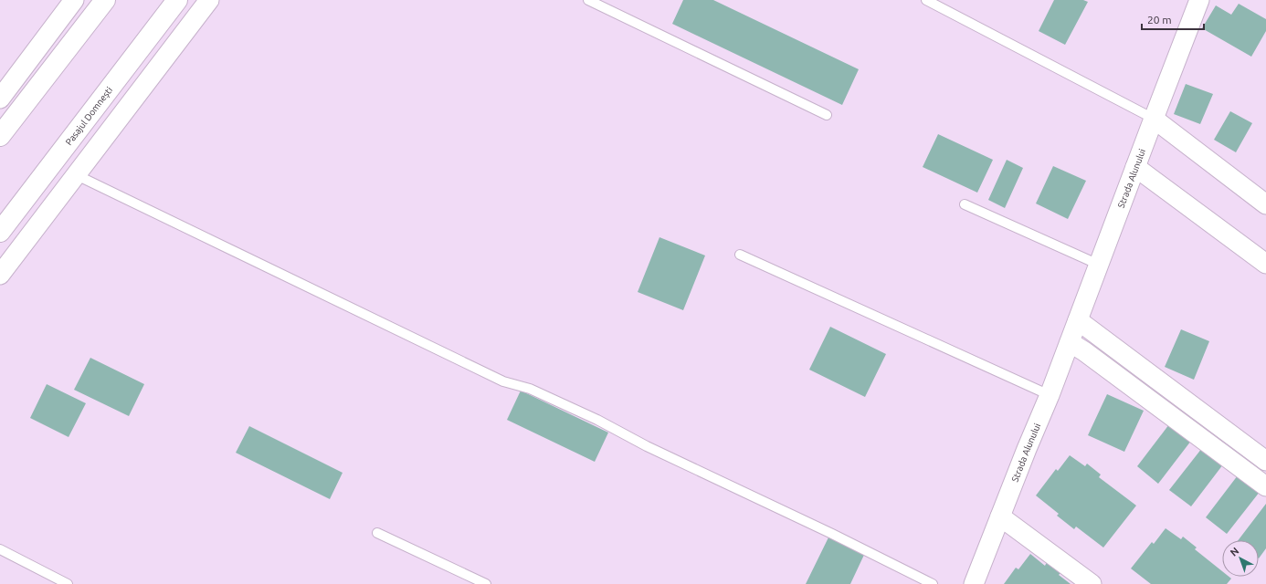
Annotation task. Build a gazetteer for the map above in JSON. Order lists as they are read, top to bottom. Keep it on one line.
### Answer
{"streets":{"main road":["Pasajul Domnești"],"street":["Strada Alunului"]},"scale_bar":"20 m","north":"top left"}
